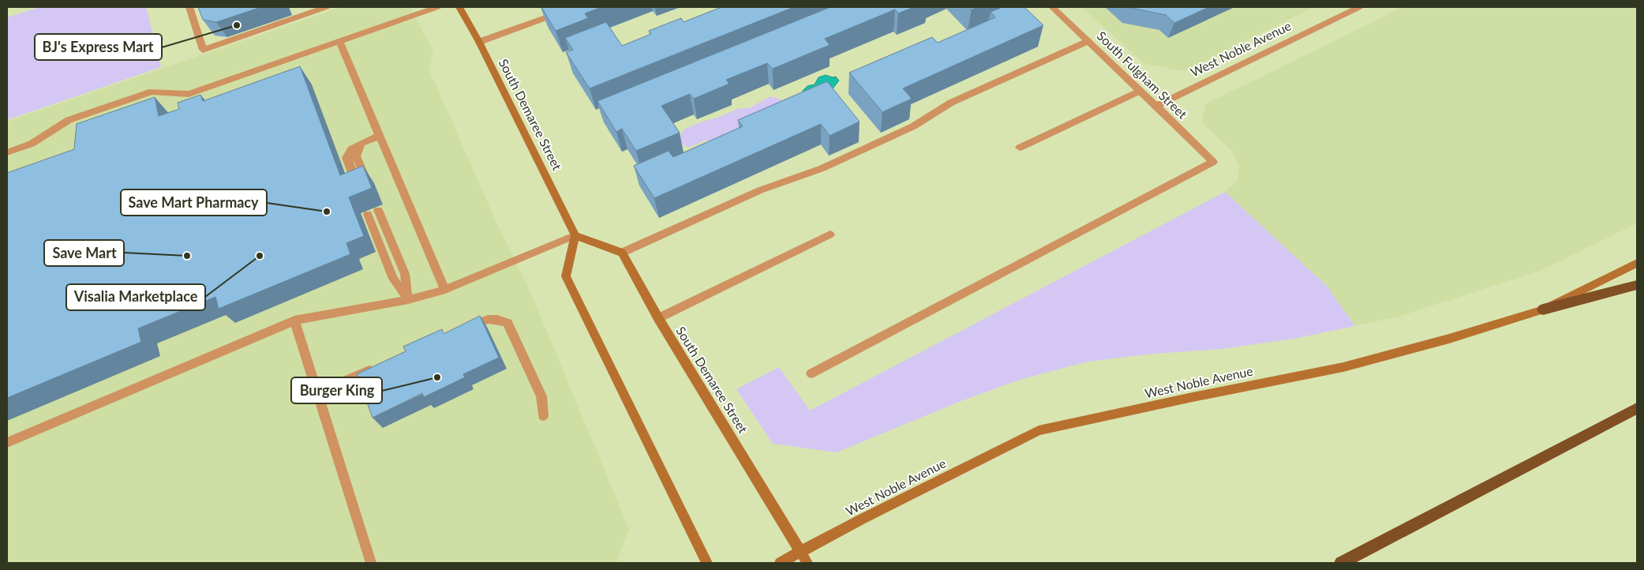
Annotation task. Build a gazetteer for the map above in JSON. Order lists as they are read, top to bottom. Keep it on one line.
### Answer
{"streets":{"main road":["West Noble Avenue","South Demaree Street"],"street":["South Fulgham Street"]},"crossings":[["West Noble Avenue","South Fulgham Street"],["West Noble Avenue","South Demaree Street"]],"places":["BJ's Express Mart","Save Mart Pharmacy","Save Mart","Visalia Marketplace","Burger King"]}
